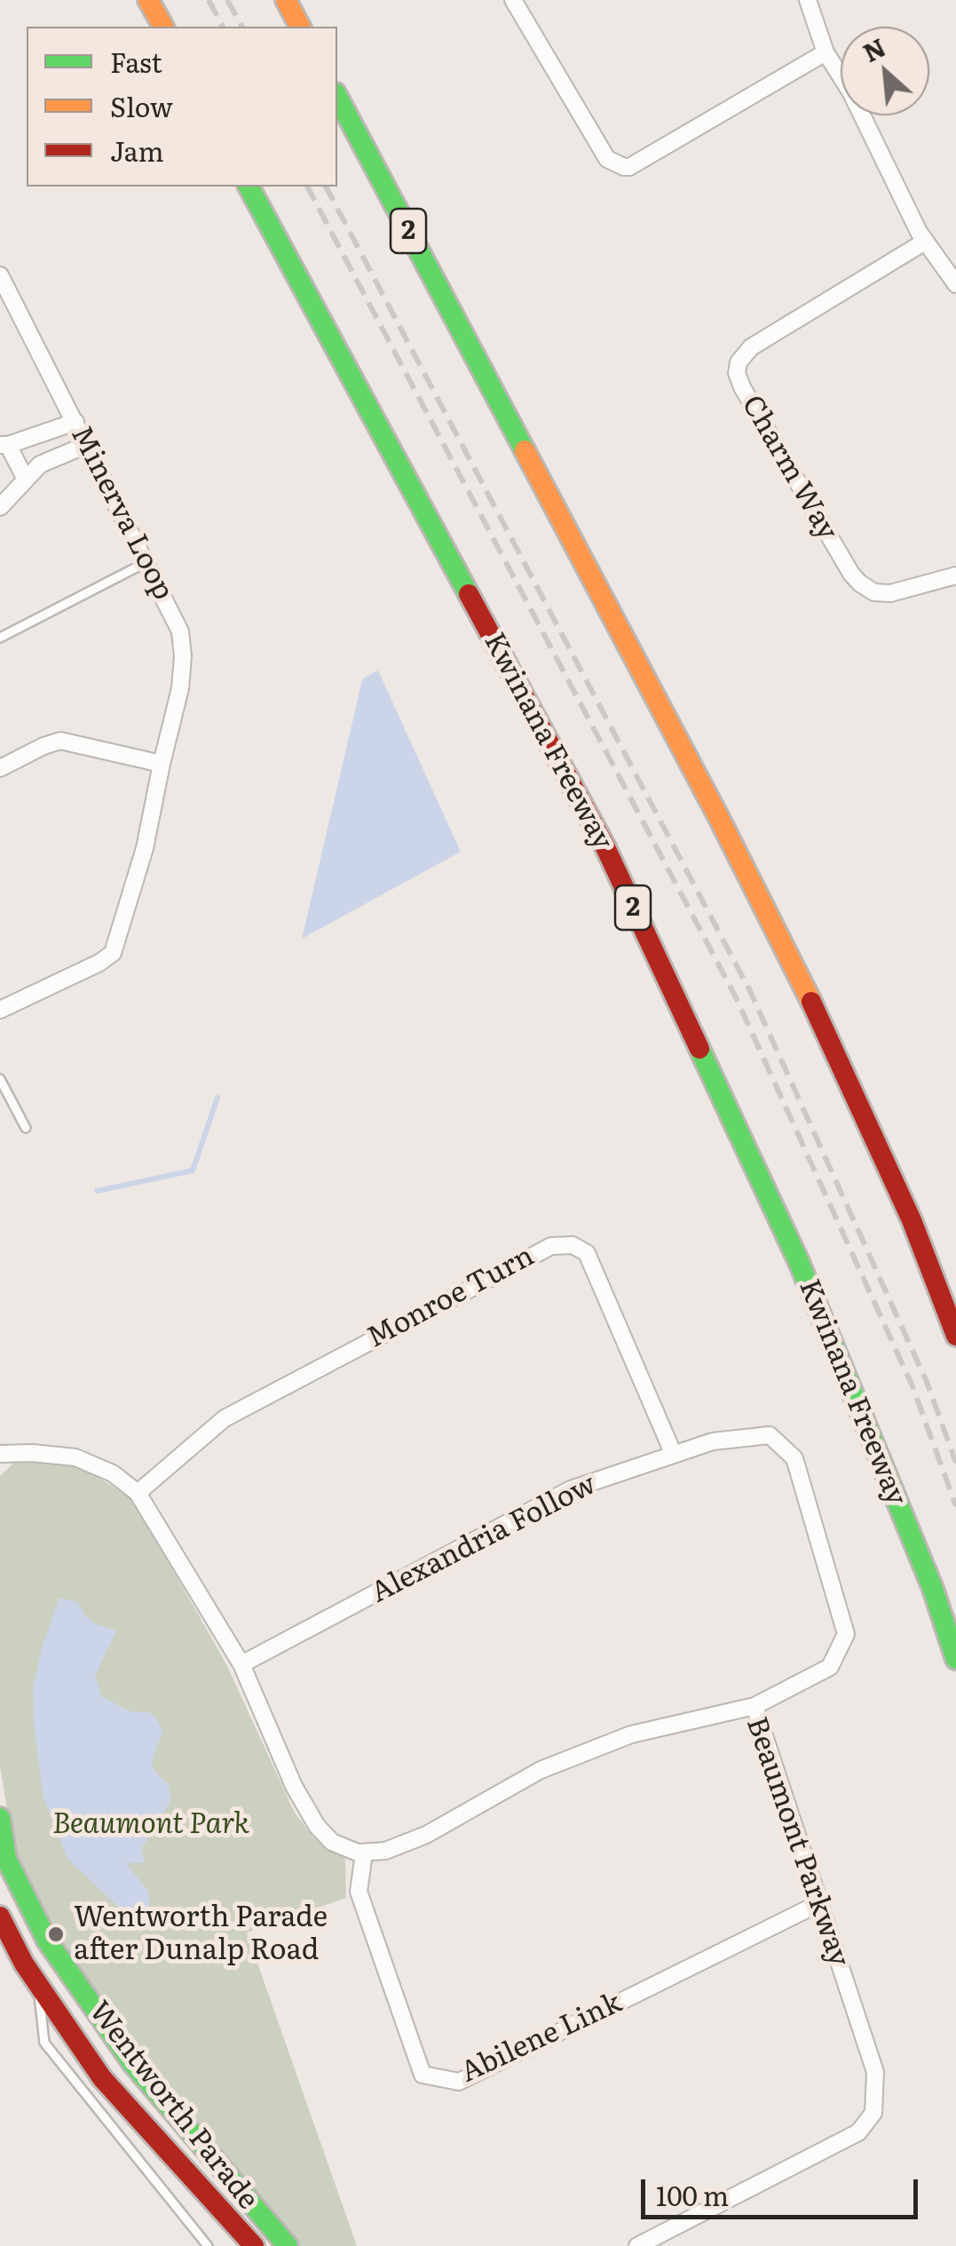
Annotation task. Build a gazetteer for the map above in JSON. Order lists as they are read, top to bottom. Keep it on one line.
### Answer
{"streets":{"main road":["2","Kwinana Freeway","Wentworth Parade"],"street":["Charm Way","Minerva Loop","Monroe Turn","Alexandria Follow","Beaumont Parkway","Abilene Link"]},"crossings":[["Monroe Turn","Alexandria Follow"],["Alexandria Follow","Beaumont Parkway"],["Beaumont Parkway","Abilene Link"]],"parks":["Beaumont Park"],"places":["Wentworth Parade after Dunalp Road"],"legend":["Fast","Slow","Jam"],"scale_bar":"100 m","north":"top left"}
